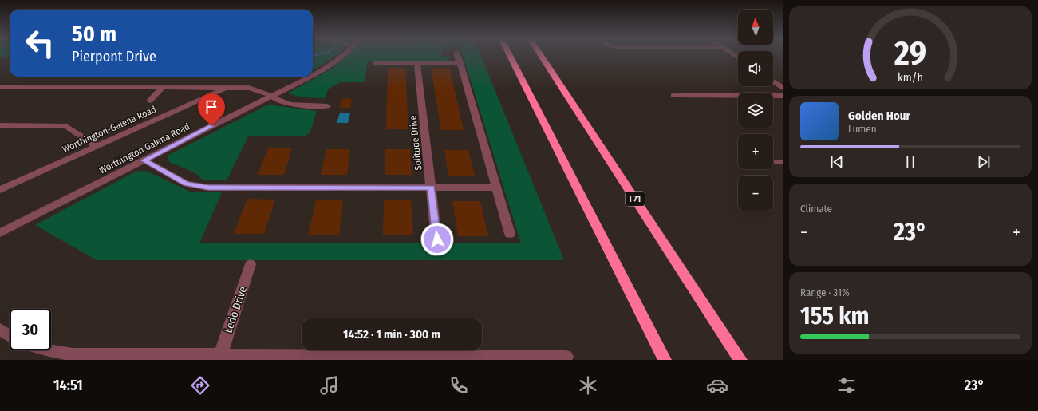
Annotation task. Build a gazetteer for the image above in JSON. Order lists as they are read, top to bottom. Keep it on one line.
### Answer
{"streets":{"highway":["I 71"],"street":["Worthington-Galena Road","Solitude Drive","Worthington Galena Road","Ledo Drive"]},"north":"top","page":{"map_buttons":["+","−"],"turn":["50 m","Pierpont Drive"],"song":["Golden Hour","Lumen"],"tile":["Climate",["Range · 31%","155 km"]],"heat":["−","23°","+"],"limit":"30","trip":"14:52 · 1 min · 300 m","tabs":["14:51","23°"],"gauge":["29","km/h"]}}
